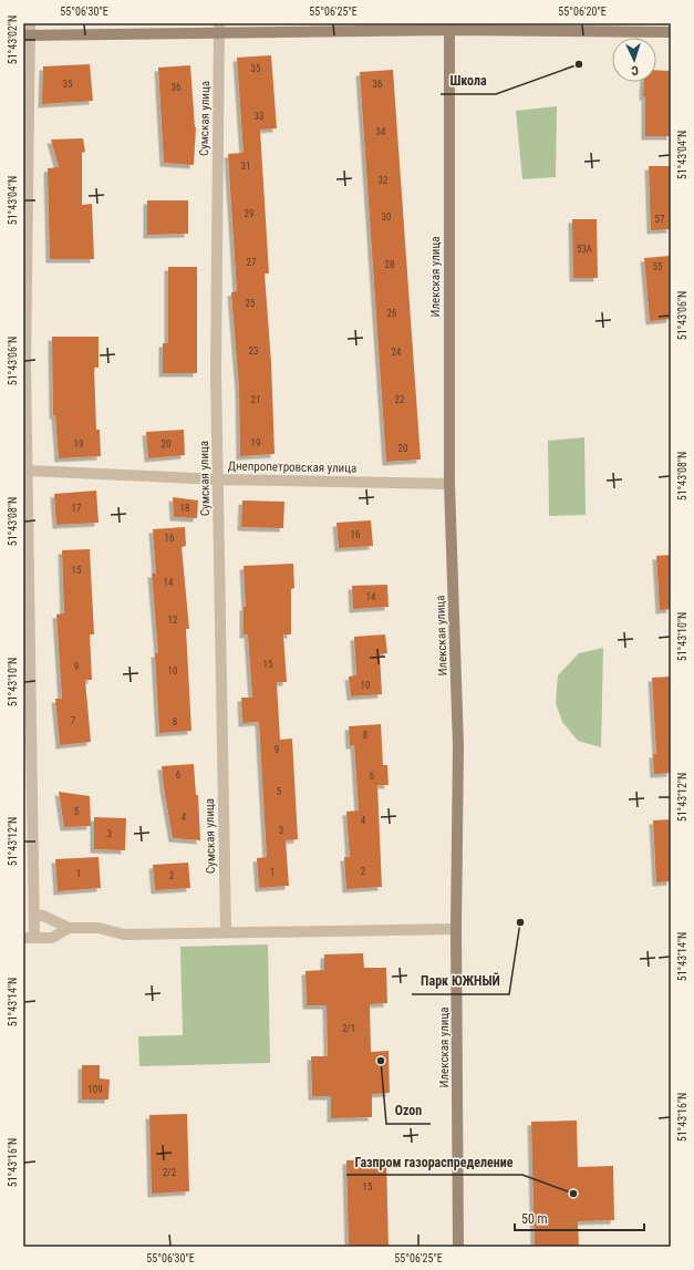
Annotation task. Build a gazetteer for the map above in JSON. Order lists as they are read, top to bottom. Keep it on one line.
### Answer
{"streets":{"street":["Сумская улица","Илекская улица","Днепропетровская улица"]},"crossings":[["Сумская улица","Днепропетровская улица"],["Илекская улица","Днепропетровская улица"]],"places":["Школа","Парк ЮЖНЫЙ","Ozon","Газпром газораспределение"],"house_numbers":["35","35","36","36","33","34","31","32","29","30","57","53А","27","28","55","25","26","23","24","21","22","19","19","20","20","17","18","16","16","15","14","14","12","15","9","10","10","7","8","8","9","6","6","5","5","4","4","3","3","2","1","1","2","2/1","109","2/2","15"],"scale_bar":"50 m","north":"bottom","coordinates":["55°06'30\"E","55°06'25\"E","55°06'20\"E","51°43'02\"N","51°43'04\"N","51°43'06\"N","51°43'08\"N","51°43'10\"N","51°43'12\"N","51°43'14\"N","51°43'16\"N"]}
